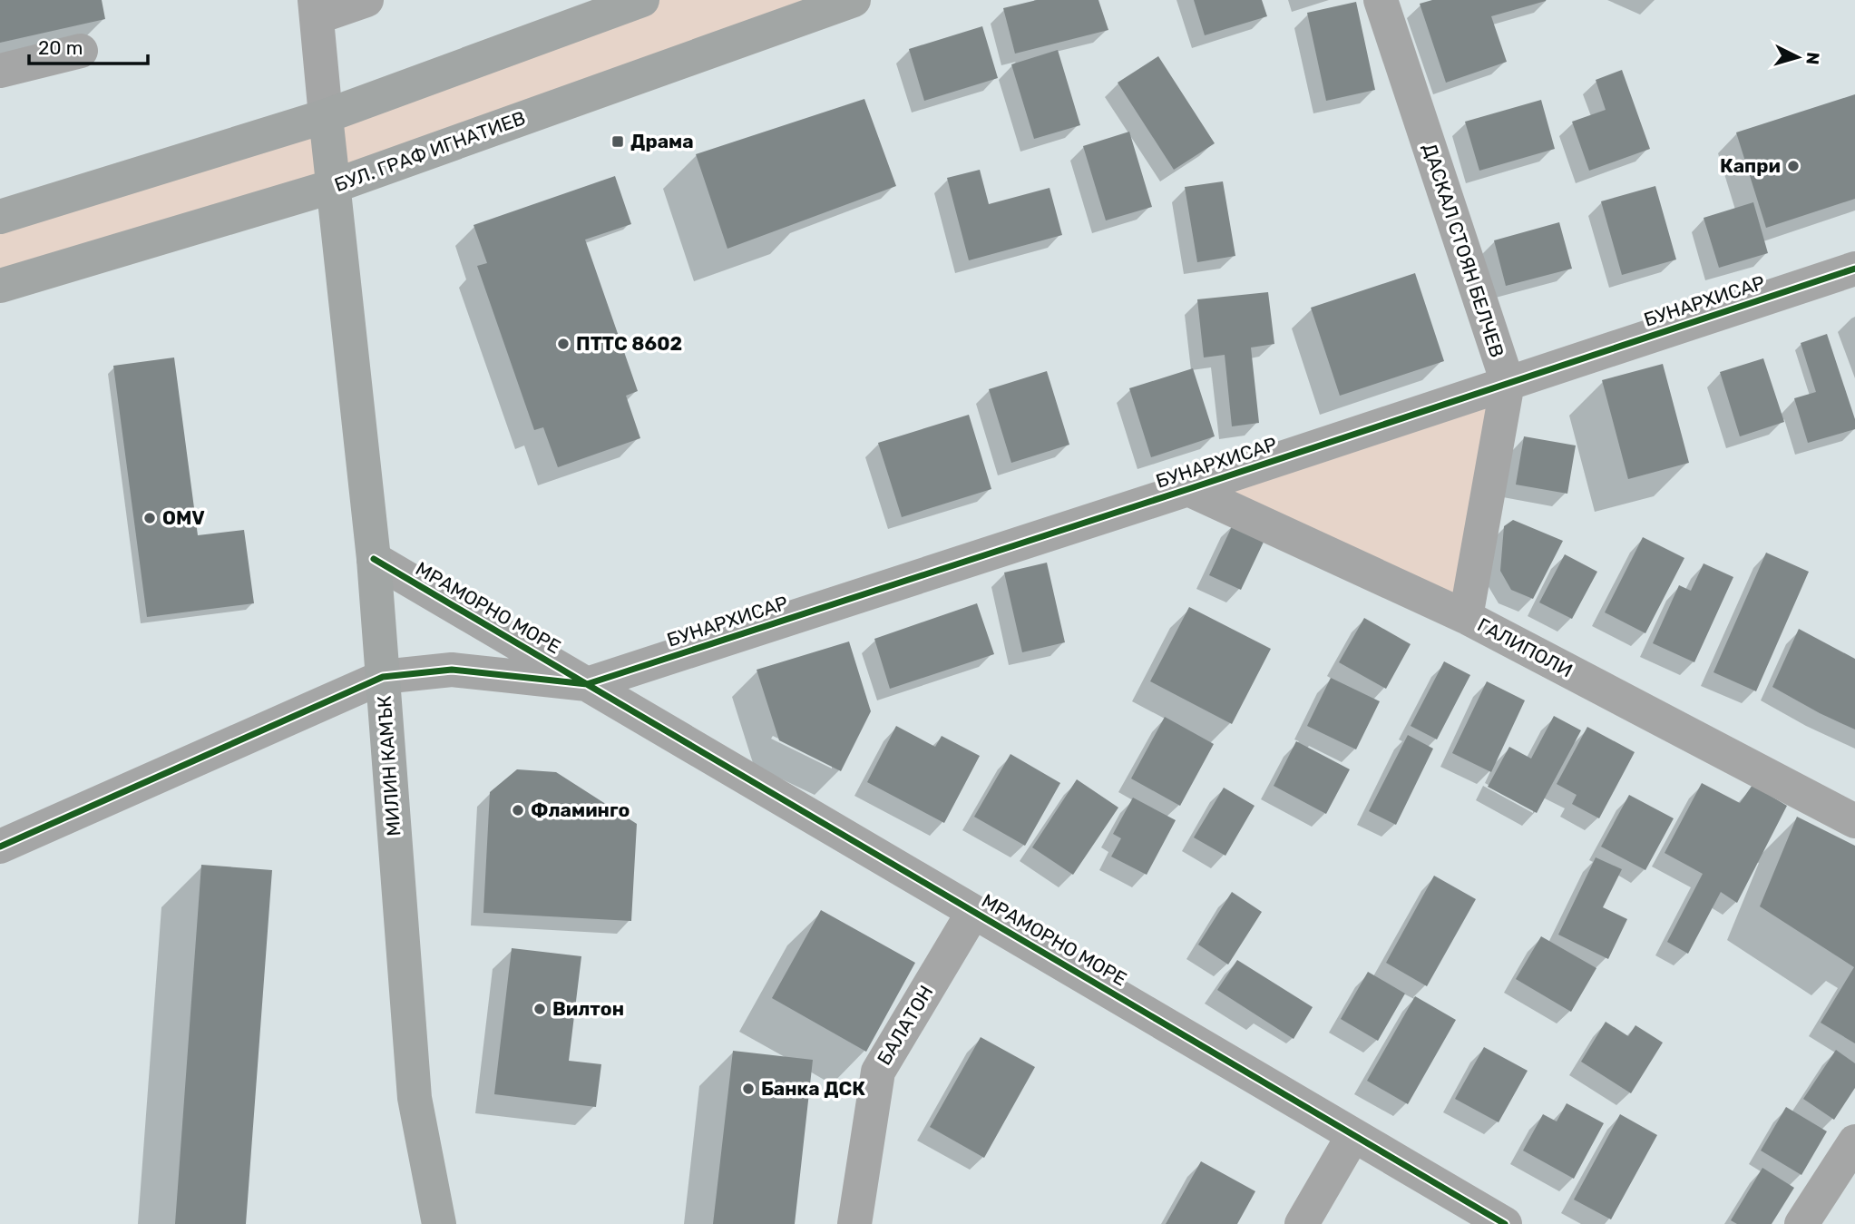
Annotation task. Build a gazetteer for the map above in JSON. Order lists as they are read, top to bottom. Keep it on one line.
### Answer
{"streets":{"main road":["БУЛ. ГРАФ ИГНАТИЕВ","МИЛИН КАМЪК"],"street":["ДАСКАЛ СТОЯН БЕЛЧЕВ","БУНАРХИСАР","МРАМОРНО МОРЕ","ГАЛИПОЛИ","БАЛАТОН"]},"crossings":[["БУЛ. ГРАФ ИГНАТИЕВ","МИЛИН КАМЪК"],["ДАСКАЛ СТОЯН БЕЛЧЕВ","БУНАРХИСАР"],["ДАСКАЛ СТОЯН БЕЛЧЕВ","ГАЛИПОЛИ"],["БУНАРХИСАР","МРАМОРНО МОРЕ"],["БУНАРХИСАР","ГАЛИПОЛИ"],["МРАМОРНО МОРЕ","МИЛИН КАМЪК"],["МРАМОРНО МОРЕ","БАЛАТОН"]],"places":{"transit":["Драма"],"other":["Капри","ПТТС 8602","OMV","Фламинго","Вилтон","Банка ДСК"]},"scale_bar":"20 m","north":"right"}
